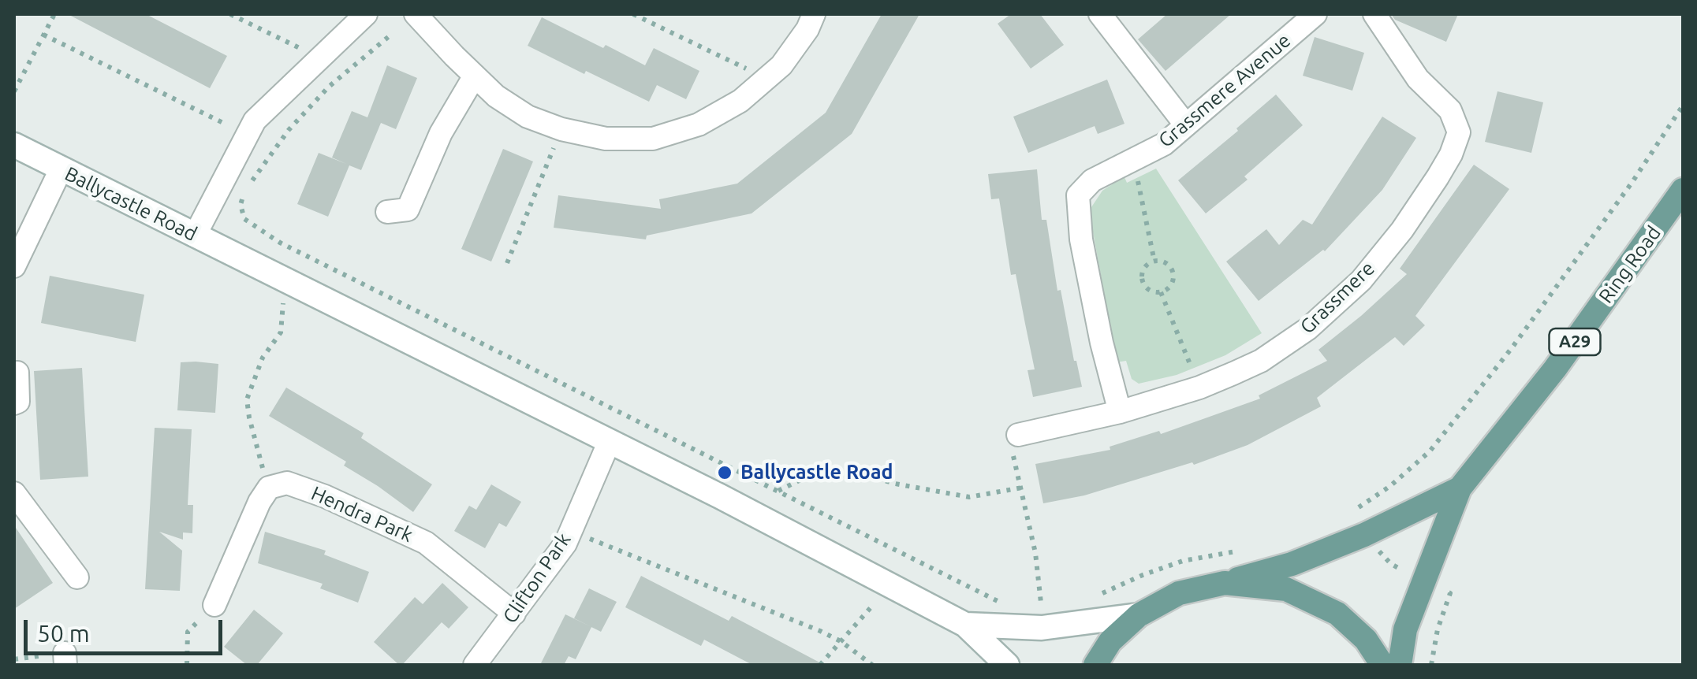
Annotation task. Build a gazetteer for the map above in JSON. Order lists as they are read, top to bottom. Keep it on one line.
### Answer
{"streets":{"main road":["Ballycastle Road","Ring Road","A29"],"street":["Grassmere Avenue","Grassmere","Hendra Park","Clifton Park"]},"crossings":[["Grassmere Avenue","Grassmere"],["Ballycastle Road","A29"],["Ballycastle Road","Clifton Park"],["Ring Road","A29"],["Hendra Park","Clifton Park"]],"places":["Ballycastle Road"],"scale_bar":"50 m"}
